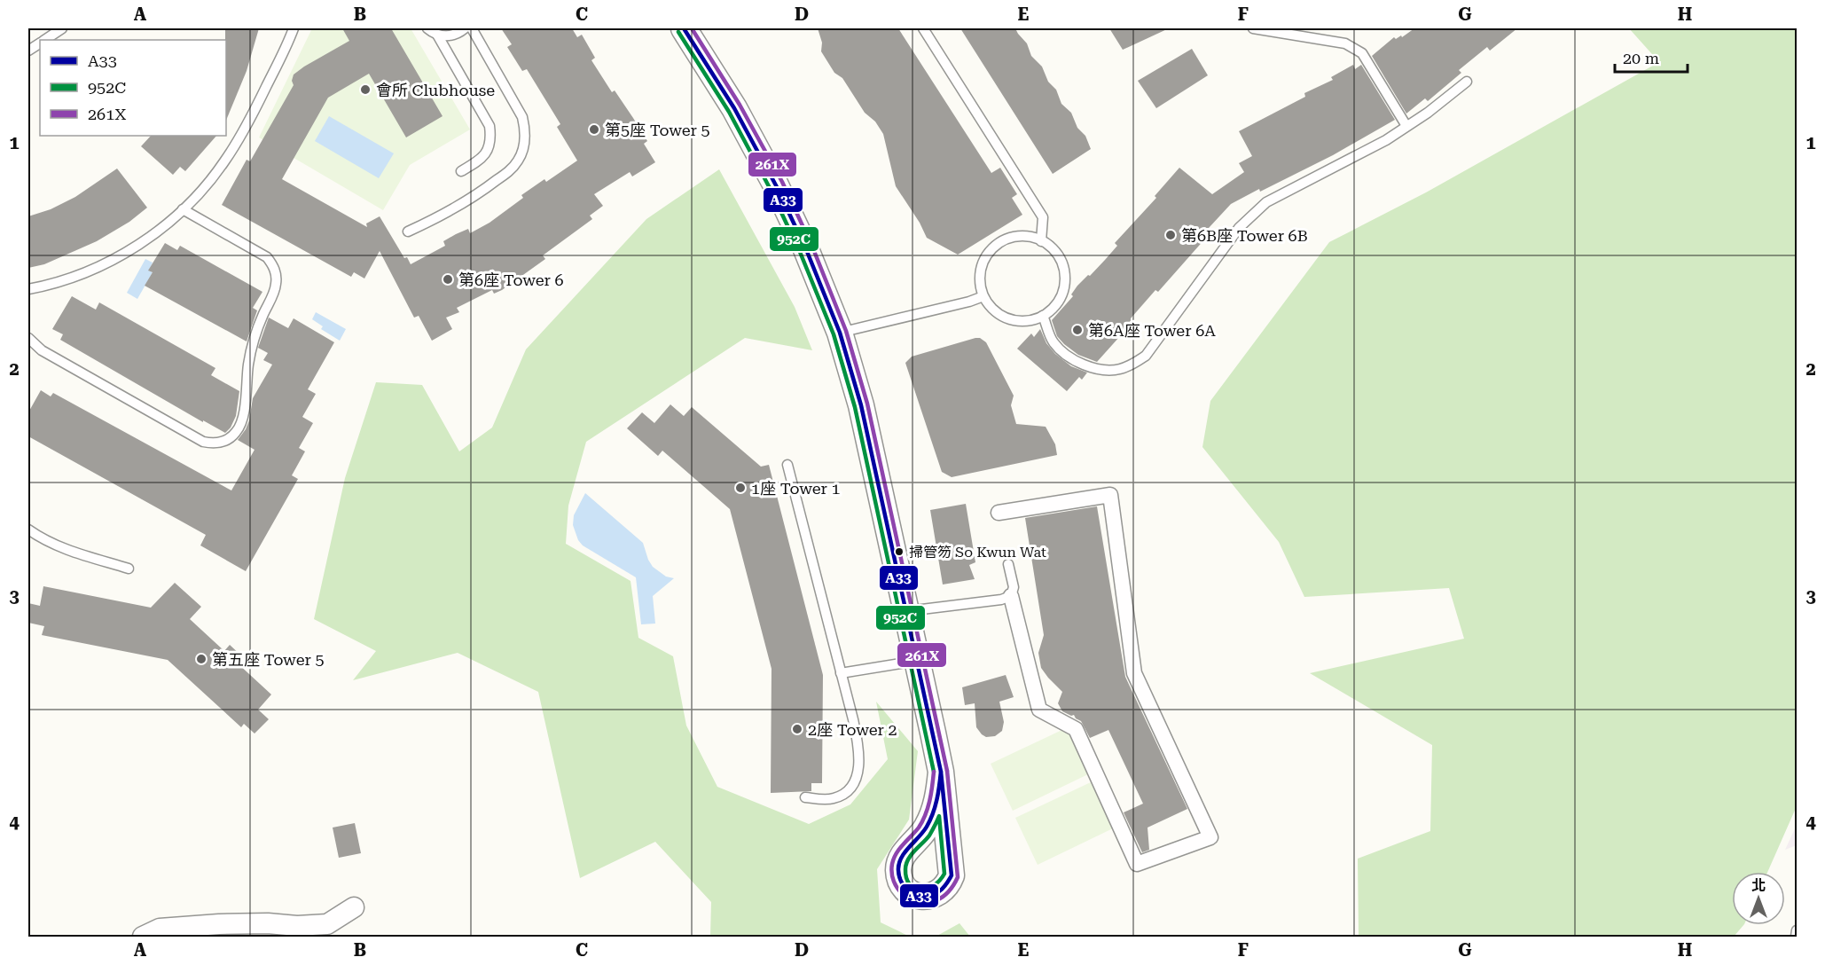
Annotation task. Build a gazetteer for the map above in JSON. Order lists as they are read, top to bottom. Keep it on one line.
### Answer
{"places":["會所 Clubhouse","第5座 Tower 5","第6B座 Tower 6B","第6座 Tower 6","第6A座 Tower 6A","1座 Tower 1","掃管笏 So Kwun Wat","第五座 Tower 5","2座 Tower 2"],"lines":["transit line A33","transit line 261X","transit line 952C"],"legend":["A33","952C","261X"],"scale_bar":"20 m","north":"top","grid":{"columns":["A","B","C","D","E","F","G","H"],"rows":["1","2","3","4"]}}
